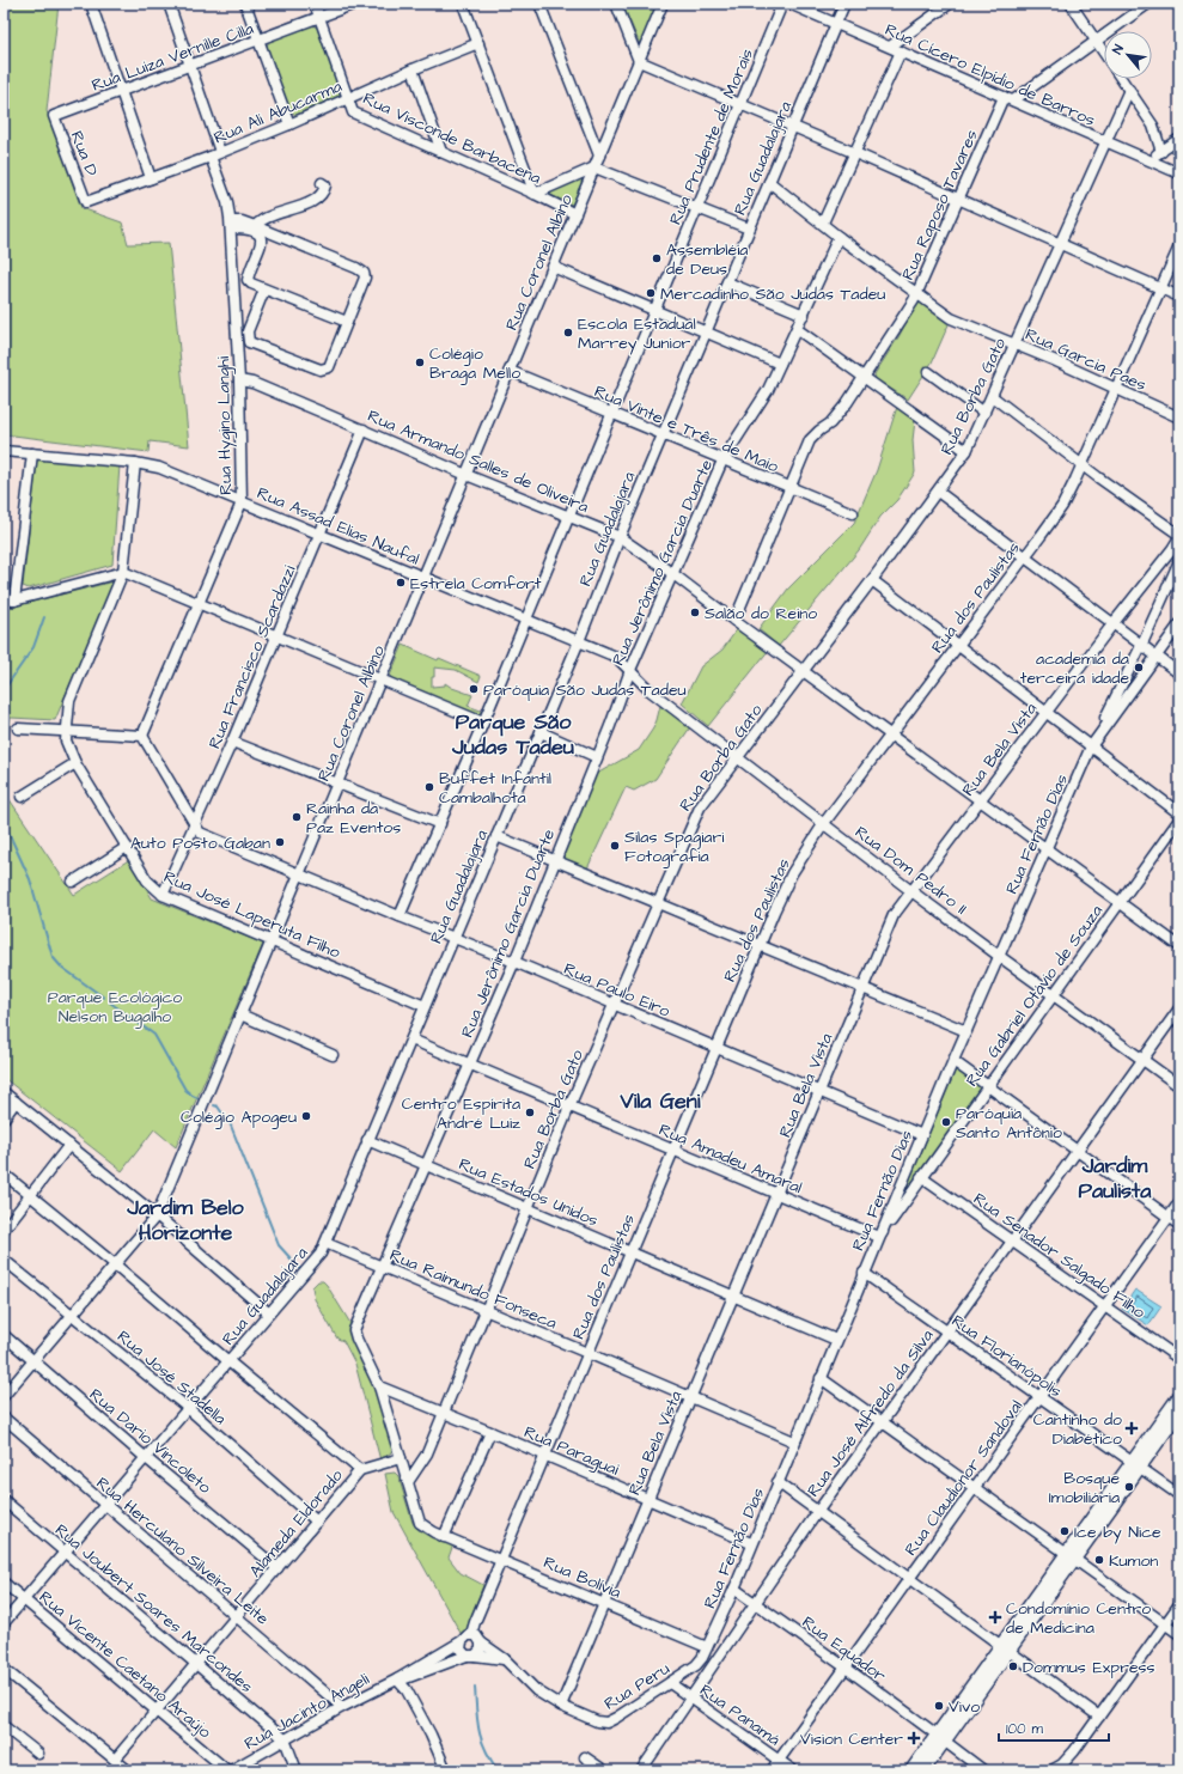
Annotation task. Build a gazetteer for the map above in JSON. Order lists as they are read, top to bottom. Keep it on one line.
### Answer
{"streets":{"street":["Rua Luiza Vernille Cilla","Rua Cícero Elpídio de Barros","Rua Ali Abucarma","Rua Prudente de Morais","Rua Visconde Barbacena","Rua D","Rua Guadalajara","Rua Raposo Tavares","Rua Coronel Albino","Rua Garcia Paes","Rua Borba Gato","Rua Hygino Langhi","Rua Vinte e Três de Maio","Rua Armando Salles de Oliveira","Rua Assad Elias Naufal","Rua Jerônimo Garcia Duarte","Rua dos Paulistas","Rua Francisco Scardazzi","Rua Bela Vista","Rua Fernão Dias","Rua Dom Pedro II","Rua José Laperuta Filho","Rua Paulo Eiro","Rua Gabriel Otávio de Souza","Rua Amadeu Amaral","Rua Estados Unidos","Rua Senador Salgado Filho","Rua Raimundo Fonseca","Rua Florianópolis","Rua José Stadella","Rua José Alfredo da Silva","Rua Dario Vincoleto","Rua Paraguai","Rua Claudionor Sandoval","Alameda Eldorado","Rua Herculano Silveira Leite","Rua Bolívia","Rua Joubert Soares Marcondes","Rua Equador","Rua Vicente Caetano Araújo","Rua Peru","Rua Jacinto Angeli","Rua Panamá"]},"crossings":[["Rua Luiza Vernille Cilla","Rua Visconde Barbacena"],["Rua Luiza Vernille Cilla","Rua D"],["Rua Luiza Vernille Cilla","Rua Hygino Langhi"],["Rua Cícero Elpídio de Barros","Rua Guadalajara"],["Rua Cícero Elpídio de Barros","Rua Raposo Tavares"],["Rua Cícero Elpídio de Barros","Rua Borba Gato"],["Rua Ali Abucarma","Rua Visconde Barbacena"],["Rua Ali Abucarma","Rua D"],["Rua Ali Abucarma","Rua Hygino Langhi"],["Rua Prudente de Morais","Rua Vinte e Três de Maio"],["Rua Prudente de Morais","Rua Armando Salles de Oliveira"],["Rua Prudente de Morais","Rua Assad Elias Naufal"],["Rua Prudente de Morais","Rua Paulo Eiro"],["Rua Visconde Barbacena","Rua Coronel Albino"],["Rua Guadalajara","Rua Garcia Paes"],["Rua Guadalajara","Rua Vinte e Três de Maio"],["Rua Guadalajara","Rua Armando Salles de Oliveira"],["Rua Guadalajara","Rua Assad Elias Naufal"],["Rua Guadalajara","Rua José Laperuta Filho"],["Rua Guadalajara","Rua Paulo Eiro"],["Rua Guadalajara","Rua Amadeu Amaral"],["Rua Guadalajara","Rua Estados Unidos"],["Rua Guadalajara","Rua Raimundo Fonseca"],["Rua Guadalajara","Rua José Stadella"],["Rua Guadalajara","Rua Dario Vincoleto"],["Rua Guadalajara","Rua Herculano Silveira Leite"],["Rua Guadalajara","Rua Joubert Soares Marcondes"],["Rua Guadalajara","Rua Vicente Caetano Araújo"],["Rua Raposo Tavares","Rua Garcia Paes"],["Rua Raposo Tavares","Rua Vinte e Três de Maio"],["Rua Raposo Tavares","Rua Armando Salles de Oliveira"],["Rua Coronel Albino","Rua Vinte e Três de Maio"],["Rua Coronel Albino","Rua Armando Salles de Oliveira"],["Rua Coronel Albino","Rua Assad Elias Naufal"],["Rua Coronel Albino","Rua José Laperuta Filho"],["Rua Coronel Albino","Rua Paulo Eiro"],["Rua Coronel Albino","Rua José Stadella"],["Rua Coronel Albino","Rua Dario Vincoleto"],["Rua Garcia Paes","Rua Borba Gato"],["Rua Garcia Paes","Rua Jerônimo Garcia Duarte"],["Rua Garcia Paes","Rua dos Paulistas"],["Rua Borba Gato","Rua Armando Salles de Oliveira"],["Rua Borba Gato","Rua Jerônimo Garcia Duarte"],["Rua Borba Gato","Rua Dom Pedro II"],["Rua Borba Gato","Rua Paulo Eiro"],["Rua Borba Gato","Rua Amadeu Amaral"],["Rua Borba Gato","Rua Estados Unidos"],["Rua Borba Gato","Rua Raimundo Fonseca"],["Rua Borba Gato","Rua Paraguai"],["Rua Hygino Langhi","Rua Armando Salles de Oliveira"],["Rua Hygino Langhi","Rua Assad Elias Naufal"],["Rua Vinte e Três de Maio","Rua Jerônimo Garcia Duarte"],["Rua Armando Salles de Oliveira","Rua Jerônimo Garcia Duarte"],["Rua Armando Salles de Oliveira","Rua dos Paulistas"],["Rua Armando Salles de Oliveira","Rua Francisco Scardazzi"],["Rua Armando Salles de Oliveira","Rua Bela Vista"],["Rua Armando Salles de Oliveira","Rua Fernão Dias"],["Rua Armando Salles de Oliveira","Rua Gabriel Otávio de Souza"],["Rua Assad Elias Naufal","Rua Jerônimo Garcia Duarte"],["Rua Assad Elias Naufal","Rua Francisco Scardazzi"],["Rua Assad Elias Naufal","Rua Dom Pedro II"],["Rua Jerônimo Garcia Duarte","Rua Dom Pedro II"],["Rua Jerônimo Garcia Duarte","Rua Paulo Eiro"],["Rua Jerônimo Garcia Duarte","Rua Amadeu Amaral"],["Rua Jerônimo Garcia Duarte","Rua Estados Unidos"],["Rua Jerônimo Garcia Duarte","Rua Raimundo Fonseca"],["Rua Jerônimo Garcia Duarte","Rua Paraguai"],["Rua Jerônimo Garcia Duarte","Alameda Eldorado"],["Rua Jerônimo Garcia Duarte","Rua Bolívia"],["Rua dos Paulistas","Rua Dom Pedro II"],["Rua dos Paulistas","Rua Paulo Eiro"],["Rua dos Paulistas","Rua Amadeu Amaral"],["Rua dos Paulistas","Rua Estados Unidos"],["Rua dos Paulistas","Rua Raimundo Fonseca"],["Rua dos Paulistas","Rua Paraguai"],["Rua dos Paulistas","Rua Bolívia"],["Rua dos Paulistas","Rua Peru"],["Rua dos Paulistas","Rua Jacinto Angeli"],["Rua Francisco Scardazzi","Rua José Laperuta Filho"],["Rua Francisco Scardazzi","Rua Paulo Eiro"],["Rua Bela Vista","Rua Dom Pedro II"],["Rua Bela Vista","Rua Paulo Eiro"],["Rua Bela Vista","Rua Amadeu Amaral"],["Rua Bela Vista","Rua Estados Unidos"],["Rua Bela Vista","Rua Raimundo Fonseca"],["Rua Bela Vista","Rua Paraguai"],["Rua Bela Vista","Rua Bolívia"],["Rua Bela Vista","Rua Peru"],["Rua Fernão Dias","Rua Dom Pedro II"],["Rua Fernão Dias","Rua Paulo Eiro"],["Rua Fernão Dias","Rua Gabriel Otávio de Souza"],["Rua Fernão Dias","Rua Amadeu Amaral"],["Rua Fernão Dias","Rua Estados Unidos"],["Rua Fernão Dias","Rua Raimundo Fonseca"],["Rua Fernão Dias","Rua Florianópolis"],["Rua Fernão Dias","Rua Paraguai"],["Rua Fernão Dias","Rua Bolívia"],["Rua Fernão Dias","Rua Equador"],["Rua Fernão Dias","Rua Peru"],["Rua Dom Pedro II","Rua Gabriel Otávio de Souza"],["Rua Dom Pedro II","Rua José Alfredo da Silva"],["Rua Gabriel Otávio de Souza","Rua Amadeu Amaral"],["Rua Gabriel Otávio de Souza","Rua Senador Salgado Filho"],["Rua Senador Salgado Filho","Rua José Alfredo da Silva"],["Rua Senador Salgado Filho","Rua Claudionor Sandoval"],["Rua Florianópolis","Rua José Alfredo da Silva"],["Rua Florianópolis","Rua Claudionor Sandoval"],["Rua José Stadella","Alameda Eldorado"],["Rua José Alfredo da Silva","Rua Equador"],["Rua José Alfredo da Silva","Rua Panamá"],["Rua Dario Vincoleto","Alameda Eldorado"],["Rua Claudionor Sandoval","Rua Equador"],["Rua Claudionor Sandoval","Rua Panamá"],["Alameda Eldorado","Rua Herculano Silveira Leite"],["Alameda Eldorado","Rua Joubert Soares Marcondes"],["Alameda Eldorado","Rua Vicente Caetano Araújo"],["Rua Herculano Silveira Leite","Rua Jacinto Angeli"],["Rua Bolívia","Rua Peru"],["Rua Joubert Soares Marcondes","Rua Jacinto Angeli"],["Rua Peru","Rua Jacinto Angeli"],["Rua Peru","Rua Panamá"]],"districts":["Parque São Judas Tadeu","Vila Geni","Jardim Paulista","Jardim Belo Horizonte"],"parks":["Parque Ecológico Nelson Bugalho"],"places":{"other":["Assembléia de Deus","Mercadinho São Judas Tadeu","Escola Estadual Marrey Junior","Colégio Braga Mello","Estrela Comfort","Salão do Reino","academia da terceira idade","Paróquia São Judas Tadeu","Buffet Infantil Cambalhota","Rainha da Paz Eventos","Auto Posto Gaban","Silas Spagiari Fotografia","Centro Espírita André Luiz","Colégio Apogeu","Paróquia Santo Antônio","Bosque Imobiliária","Ice by Nice","Kumon","Dommus Express","Vivo"],"health":["Cantinho do Diabético","Condomínio Centro de Medicina","Vision Center"]},"scale_bar":"100 m","north":"top left"}
